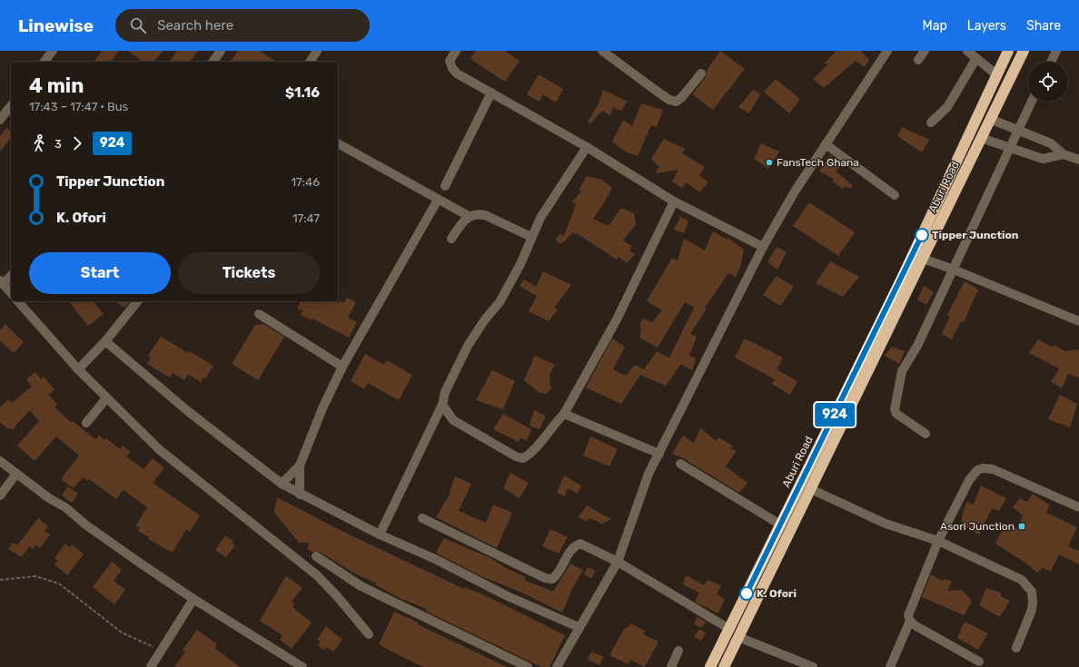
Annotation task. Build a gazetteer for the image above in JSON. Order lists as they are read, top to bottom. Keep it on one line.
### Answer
{"streets":{"highway":["Aburi Road"]},"places":{"other":["FansTech Ghana","Tipper Junction","K. Ofori"],"transit":["Asori Junction"]},"lines":["bus line 924"],"page":{"header":"Linewise","search":"Search here","nav":["Map","Layers","Share"],"on_map":"924","heading":["4 min","17:43 – 17:47 · Bus","$1.16"],"legs":["3","924"],"list":[{"name":"Tipper Junction","value":"17:46"},{"name":"K. Ofori","value":"17:47"}],"buttons":["Start","Tickets"]}}
